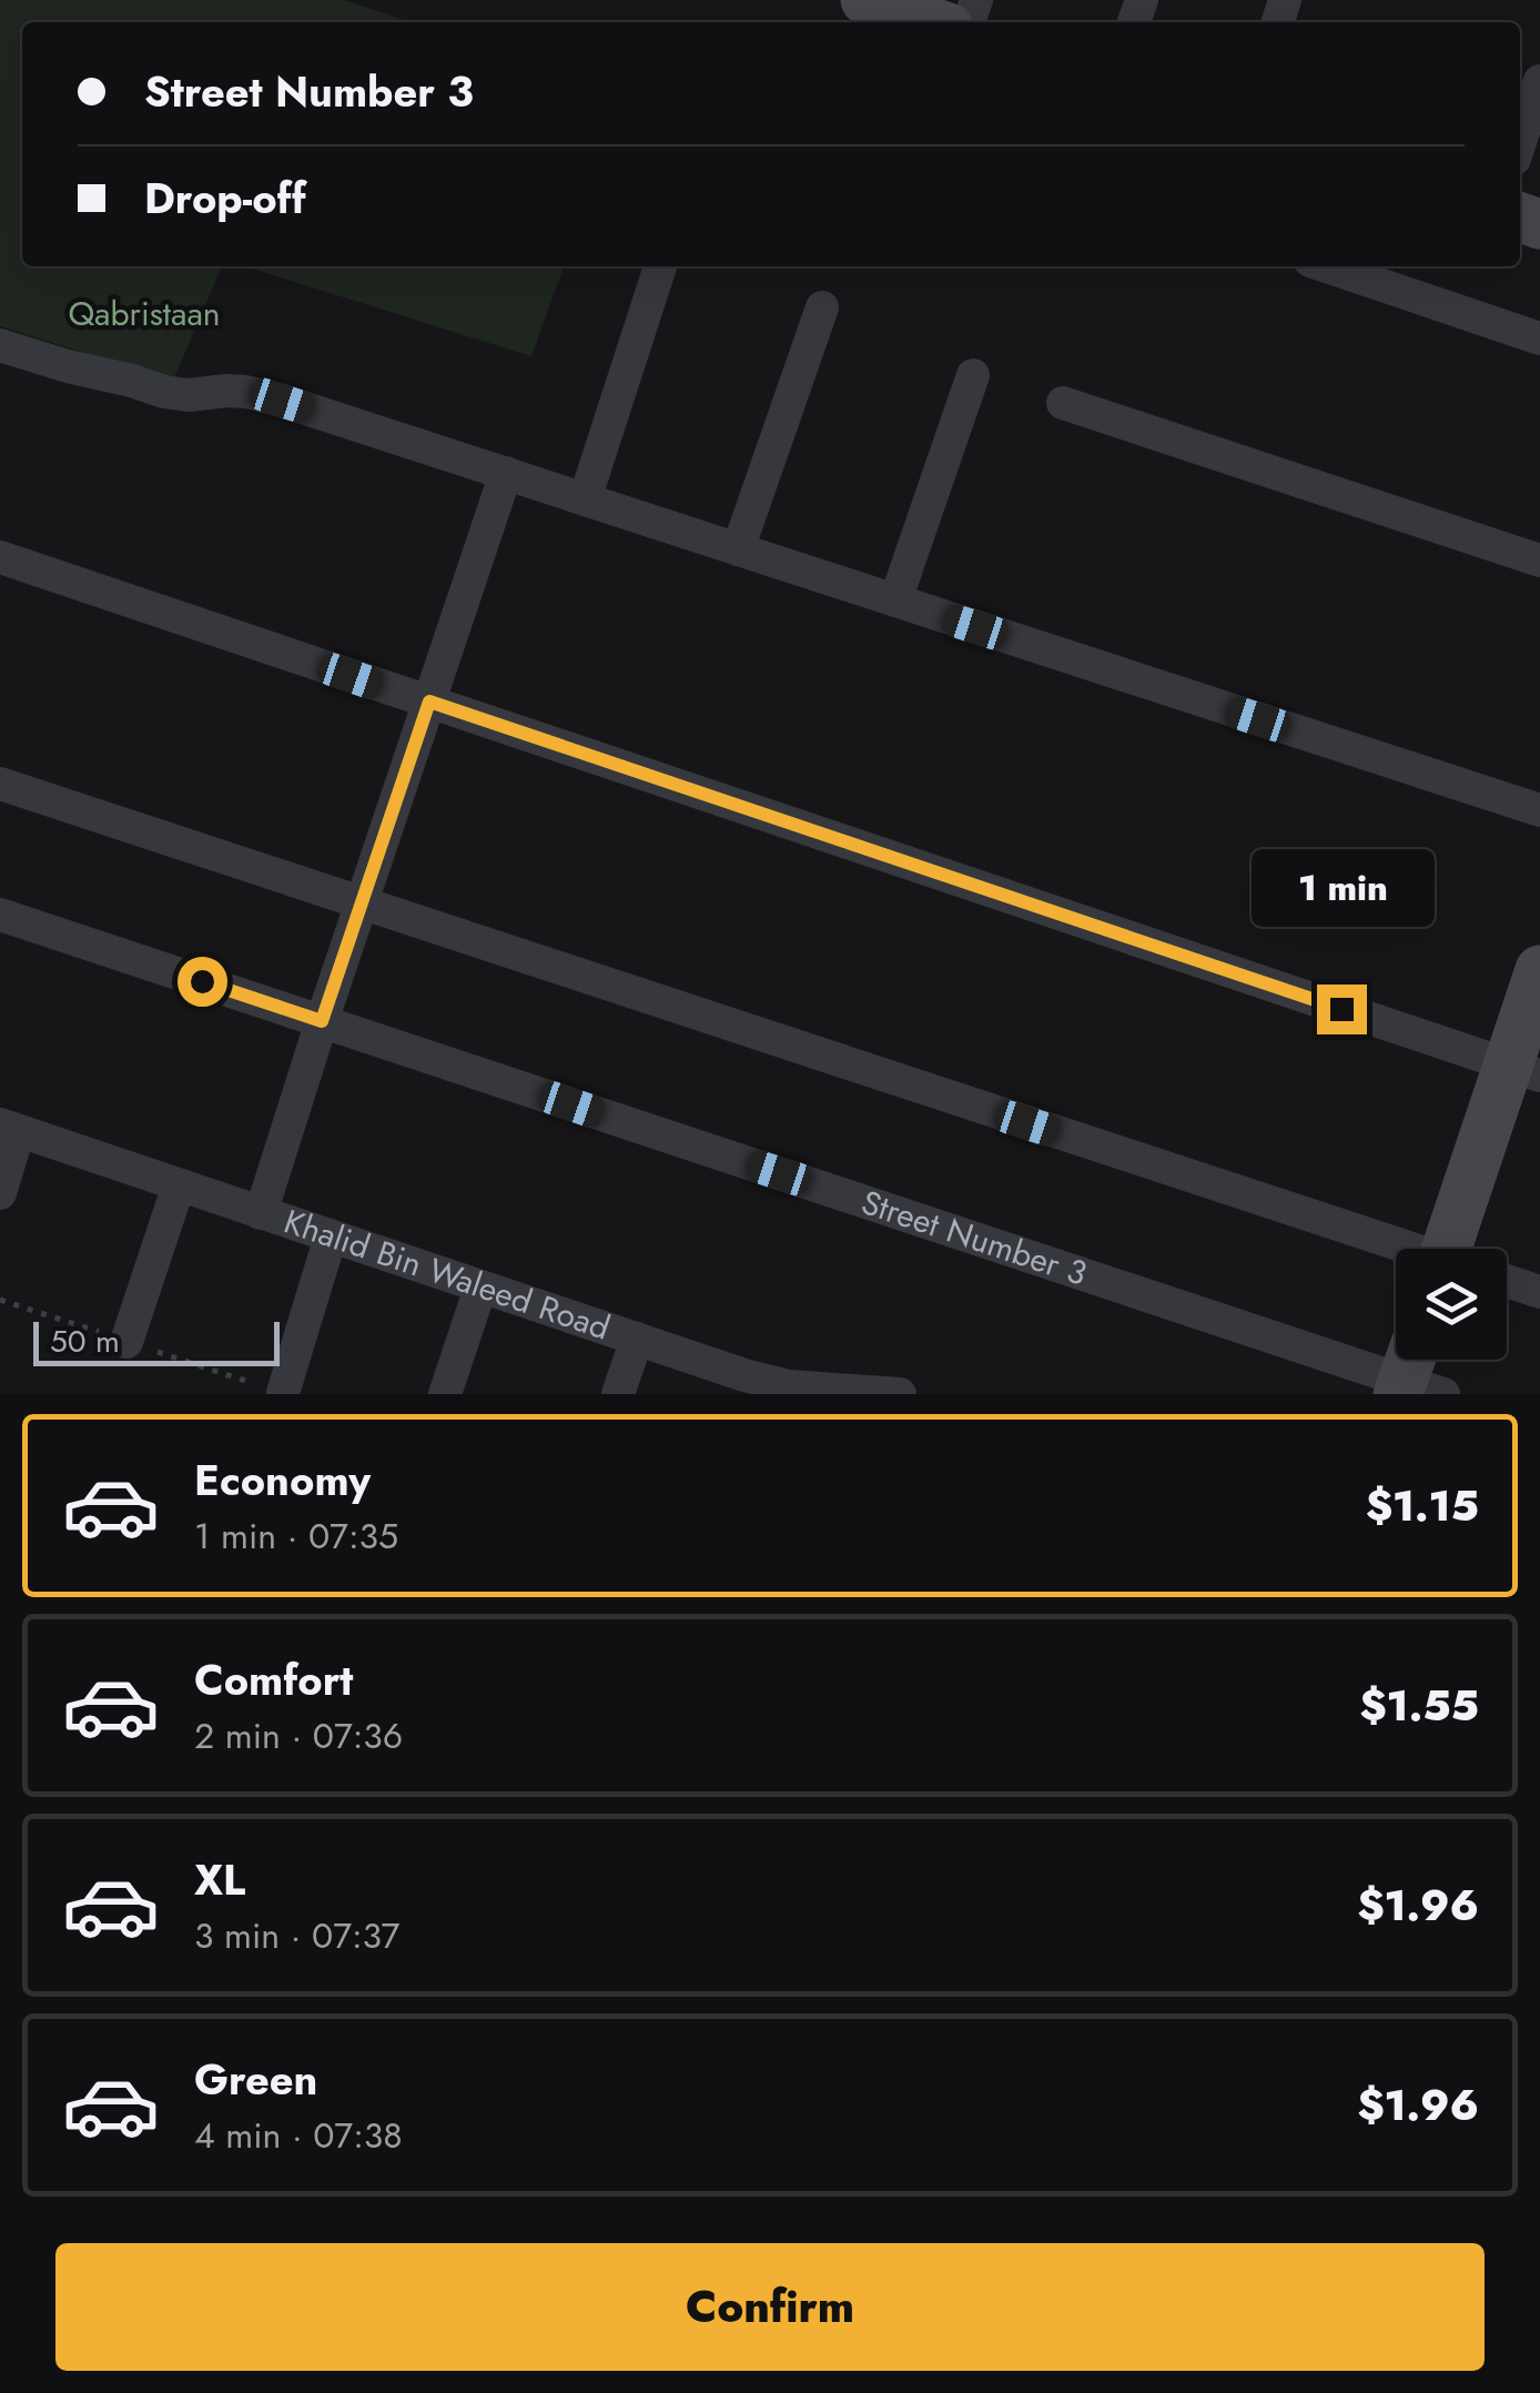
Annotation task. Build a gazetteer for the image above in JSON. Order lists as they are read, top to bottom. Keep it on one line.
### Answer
{"streets":{"street":["Street Number 3","Khalid Bin Waleed Road"]},"parks":["Qabristaan"],"scale_bar":"50 m","page":{"banner":["Street Number 3","Drop-off"],"bubble":"1 min","scale":"50 m","list":[{"name":"Economy","note":"1 min · 07:35","value":"$1.15"},{"name":"Comfort","note":"2 min · 07:36","value":"$1.55"},{"name":"XL","note":"3 min · 07:37","value":"$1.96"},{"name":"Green","note":"4 min · 07:38","value":"$1.96"}],"buttons":"Confirm"}}
